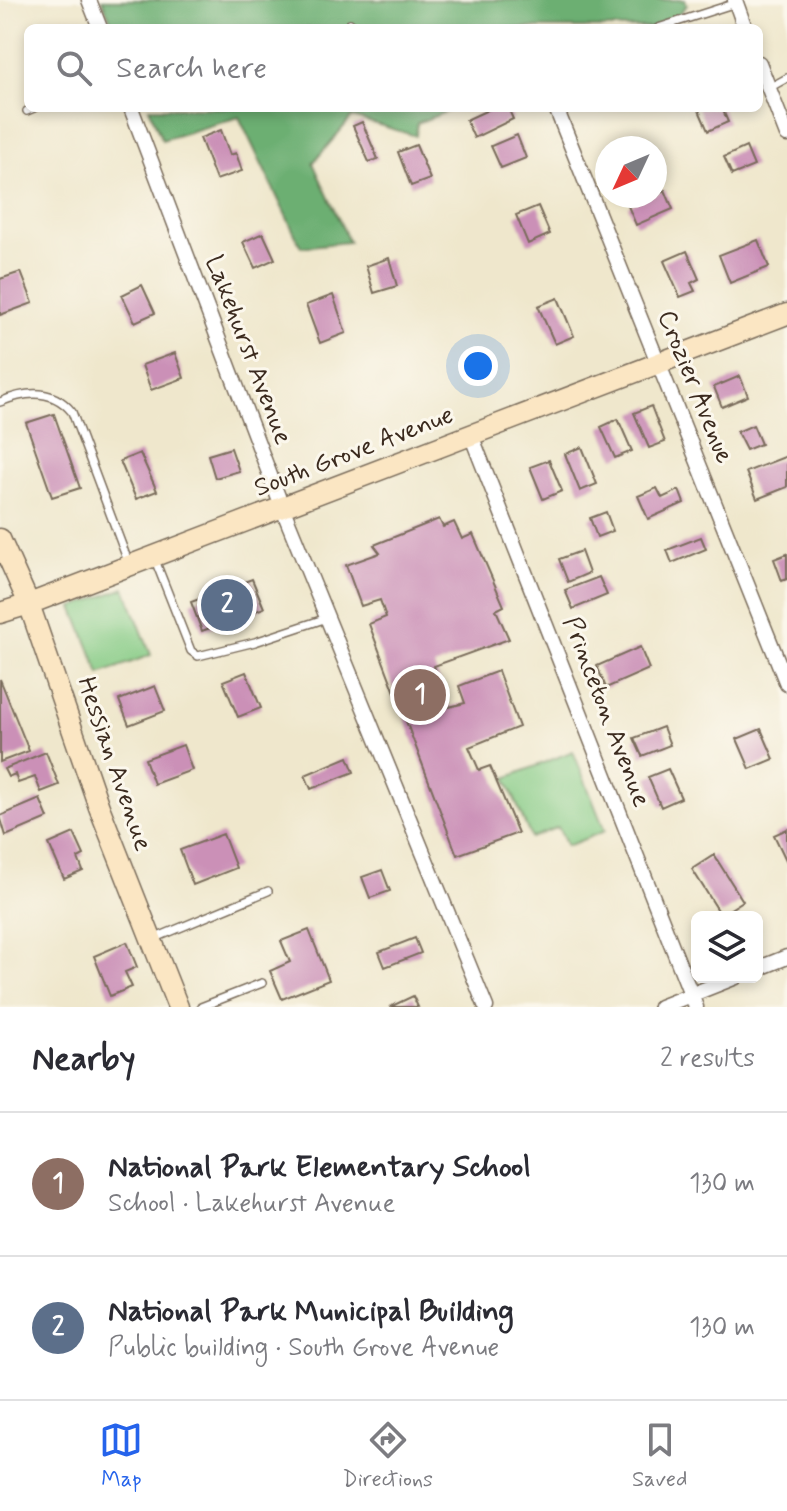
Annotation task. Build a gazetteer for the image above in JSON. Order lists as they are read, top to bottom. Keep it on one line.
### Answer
{"streets":{"main road":["South Grove Avenue","Hessian Avenue"],"street":["Lakehurst Avenue","Crozier Avenue","Princeton Avenue"]},"crossings":[["Lakehurst Avenue","South Grove Avenue"],["Crozier Avenue","South Grove Avenue"],["South Grove Avenue","Princeton Avenue"],["South Grove Avenue","Hessian Avenue"]],"north":"bottom left","page":{"search":"Search here","pins":["2","1"],"heading":["Nearby","2 results"],"list":[{"mark":"1","name":"National Park Elementary School","note":"School · Lakehurst Avenue","value":"130 m"},{"mark":"2","name":"National Park Municipal Building","note":"Public building · South Grove Avenue","value":"130 m"}],"nav":["Map","Directions","Saved"]}}
